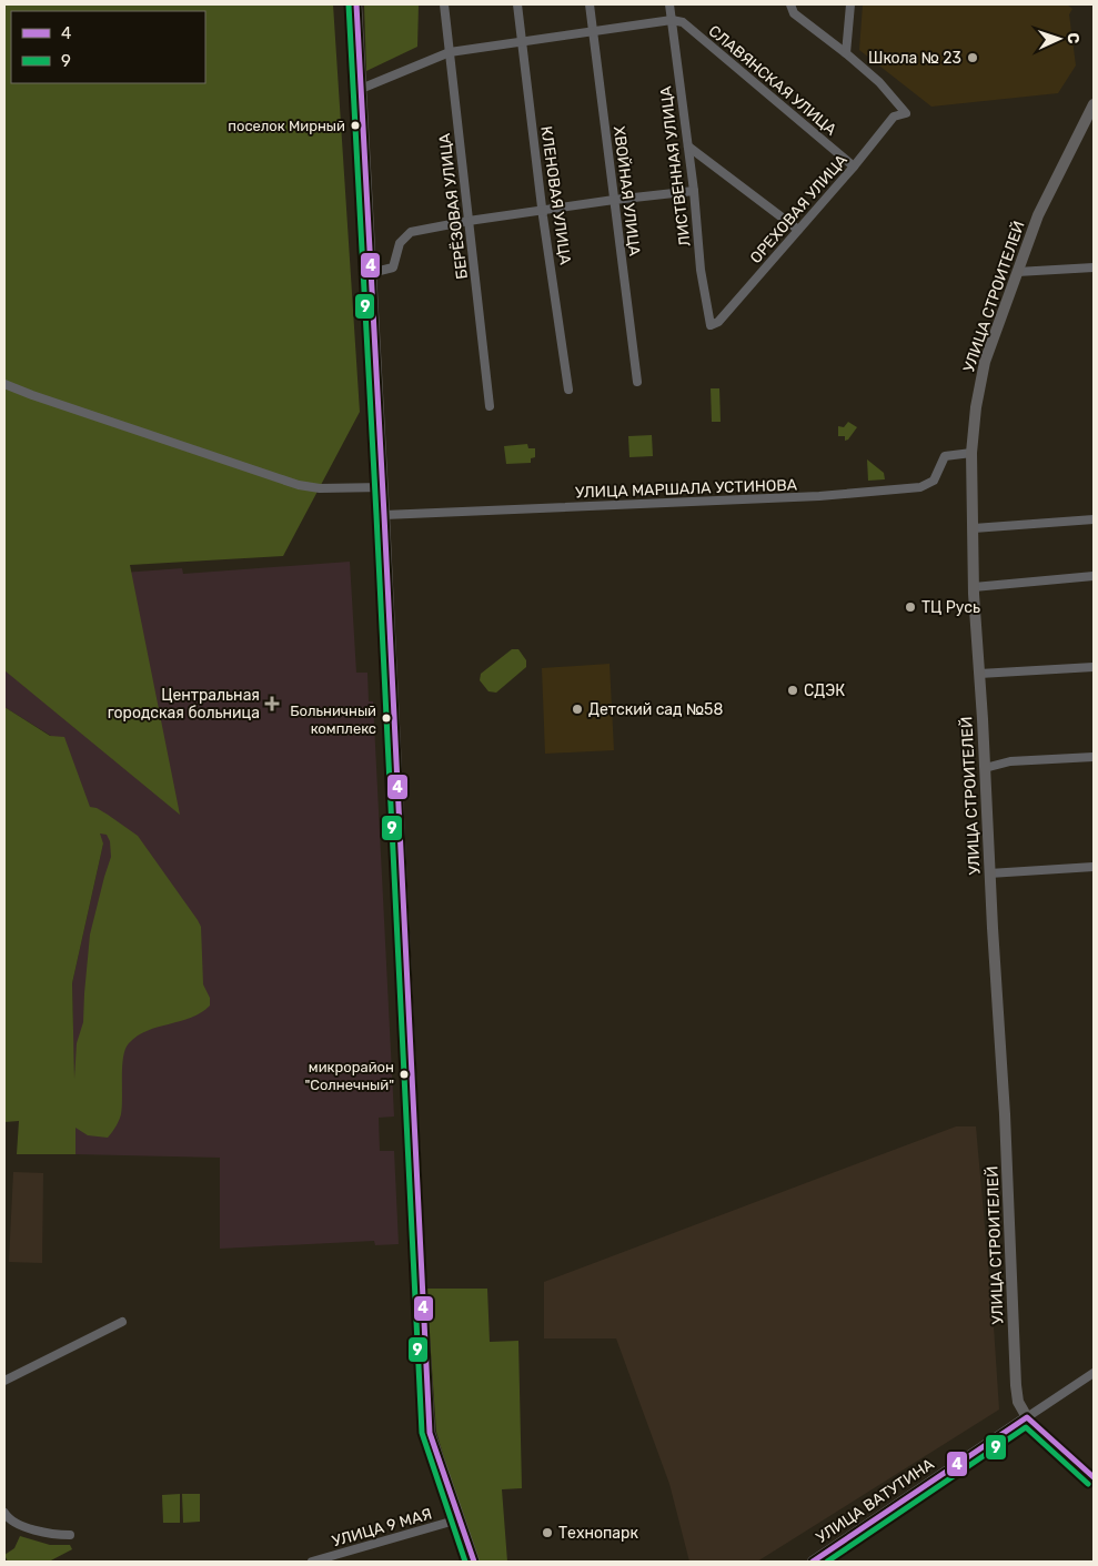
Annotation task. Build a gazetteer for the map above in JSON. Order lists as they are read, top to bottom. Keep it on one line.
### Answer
{"streets":{"main road":["УЛИЦА СТРОИТЕЛЕЙ","УЛИЦА ВАТУТИНА"],"street":["СЛАВЯНСКАЯ УЛИЦА","ЛИСТВЕННАЯ УЛИЦА","ХВОЙНАЯ УЛИЦА","КЛЕНОВАЯ УЛИЦА","БЕРЁЗОВАЯ УЛИЦА","ОРЕХОВАЯ УЛИЦА","УЛИЦА МАРШАЛА УСТИНОВА","УЛИЦА 9 МАЯ"]},"crossings":[["СЛАВЯНСКАЯ УЛИЦА","ЛИСТВЕННАЯ УЛИЦА"],["СЛАВЯНСКАЯ УЛИЦА","ОРЕХОВАЯ УЛИЦА"],["ЛИСТВЕННАЯ УЛИЦА","ОРЕХОВАЯ УЛИЦА"],["УЛИЦА СТРОИТЕЛЕЙ","УЛИЦА МАРШАЛА УСТИНОВА"],["УЛИЦА СТРОИТЕЛЕЙ","УЛИЦА ВАТУТИНА"]],"places":{"other":["Школа № 23","поселок Мирный","ТЦ Русь","СДЭК","Детский сад №58","Больничный комплекс","микрорайон \"Солнечный\"","Технопарк"],"health":["Центральная городская больница"]},"lines":["transit line 4","transit line 9"],"legend":["4","9"],"north":"right"}
